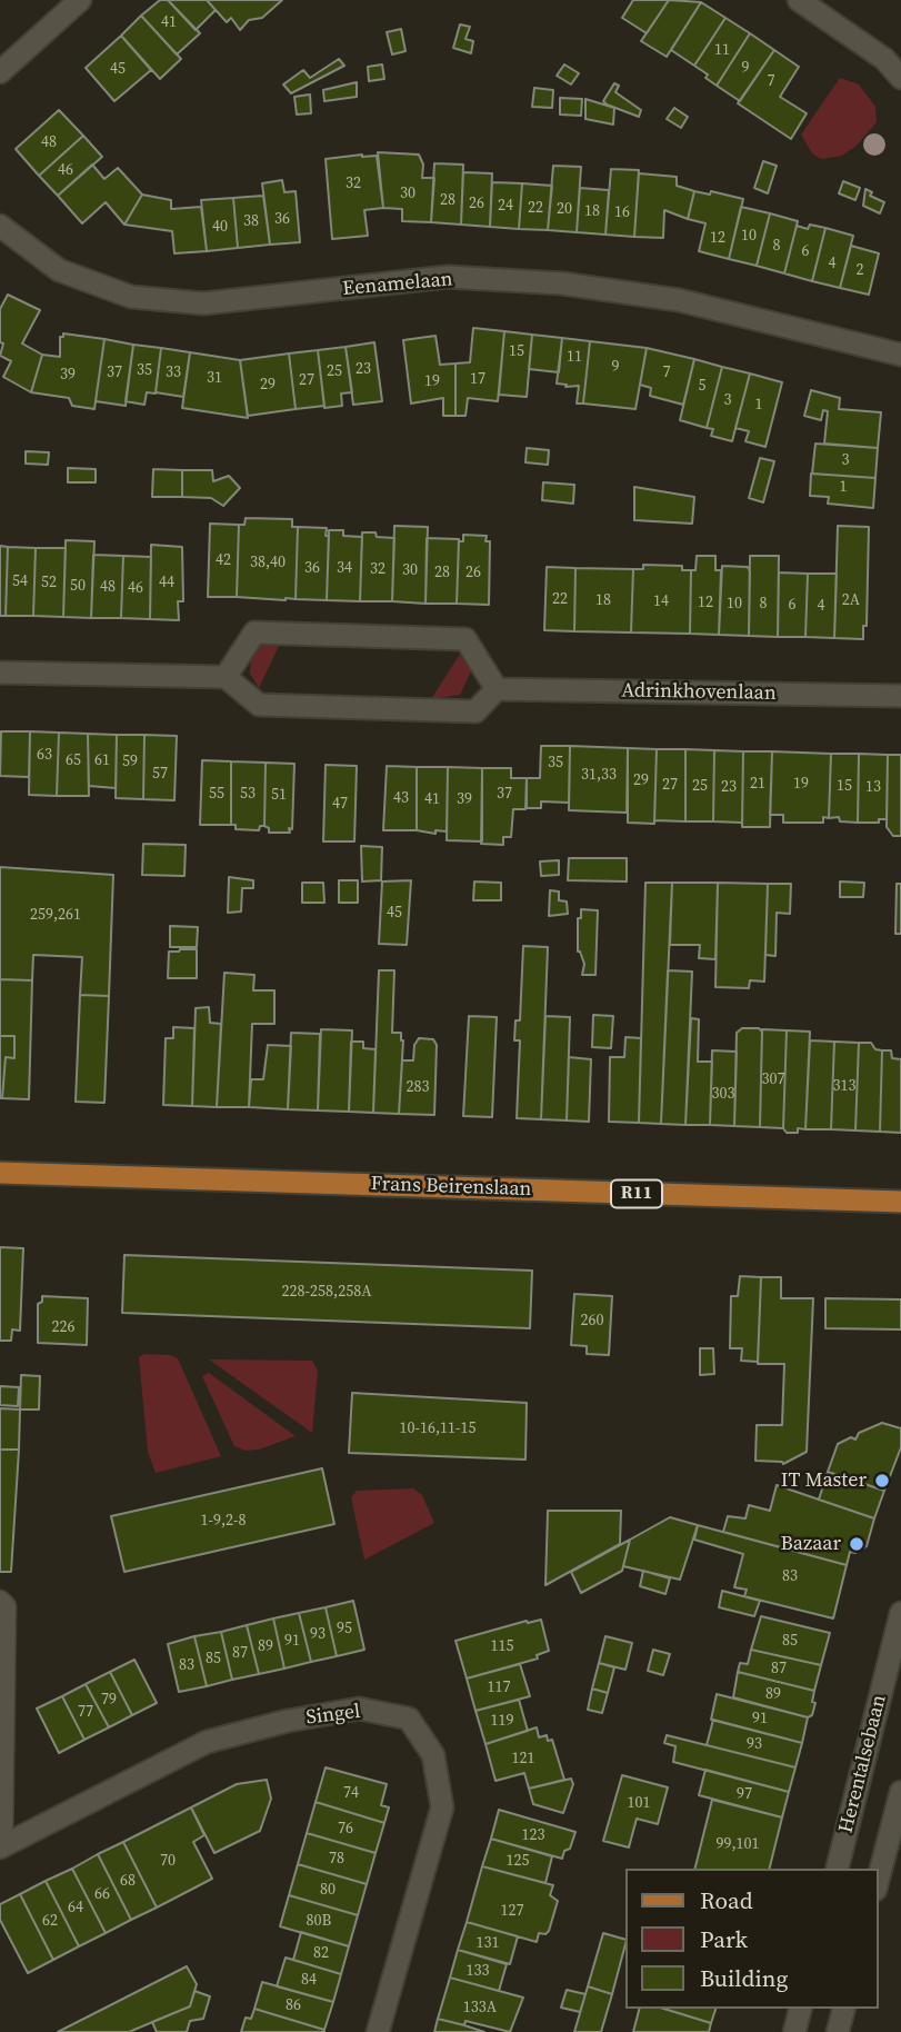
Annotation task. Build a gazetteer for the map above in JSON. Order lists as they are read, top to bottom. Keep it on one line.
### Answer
{"streets":{"main road":["Frans Beirenslaan","R11"],"street":["Eenamelaan","Adrinkhovenlaan","Singel","Herentalsebaan"]},"places":["IT Master","Bazaar"],"house_numbers":["41","11","9","45","7","48","46","32","30","28","26","24","22","20","18","16","36","38","40","10","12","8","6","4","2","15","11","9","23","35","25","37","33","7","39","31","17","27","19","29","5","3","1","3","1","42","38,40","36","34","32","30","28","26","54","52","44","50","48","46","22","18","2A","14","12","10","8","6","4","63","65","61","59","35","57","31,33","29","21","19","27","25","15","23","13","55","53","37","51","43","41","39","47","45","259,261","307","313","283","303","228-258,258A","260","226","10-16,11-15","1-9,2-8","83","95","93","91","85","89","115","87","85","83","87","117","89","79","77","91","119","93","121","74","97","101","76","123","99,101","78","70","125","68","80","66","64","127","62","80B","131","82","133","84","86","133A"],"legend":["Road","Park","Building"]}
